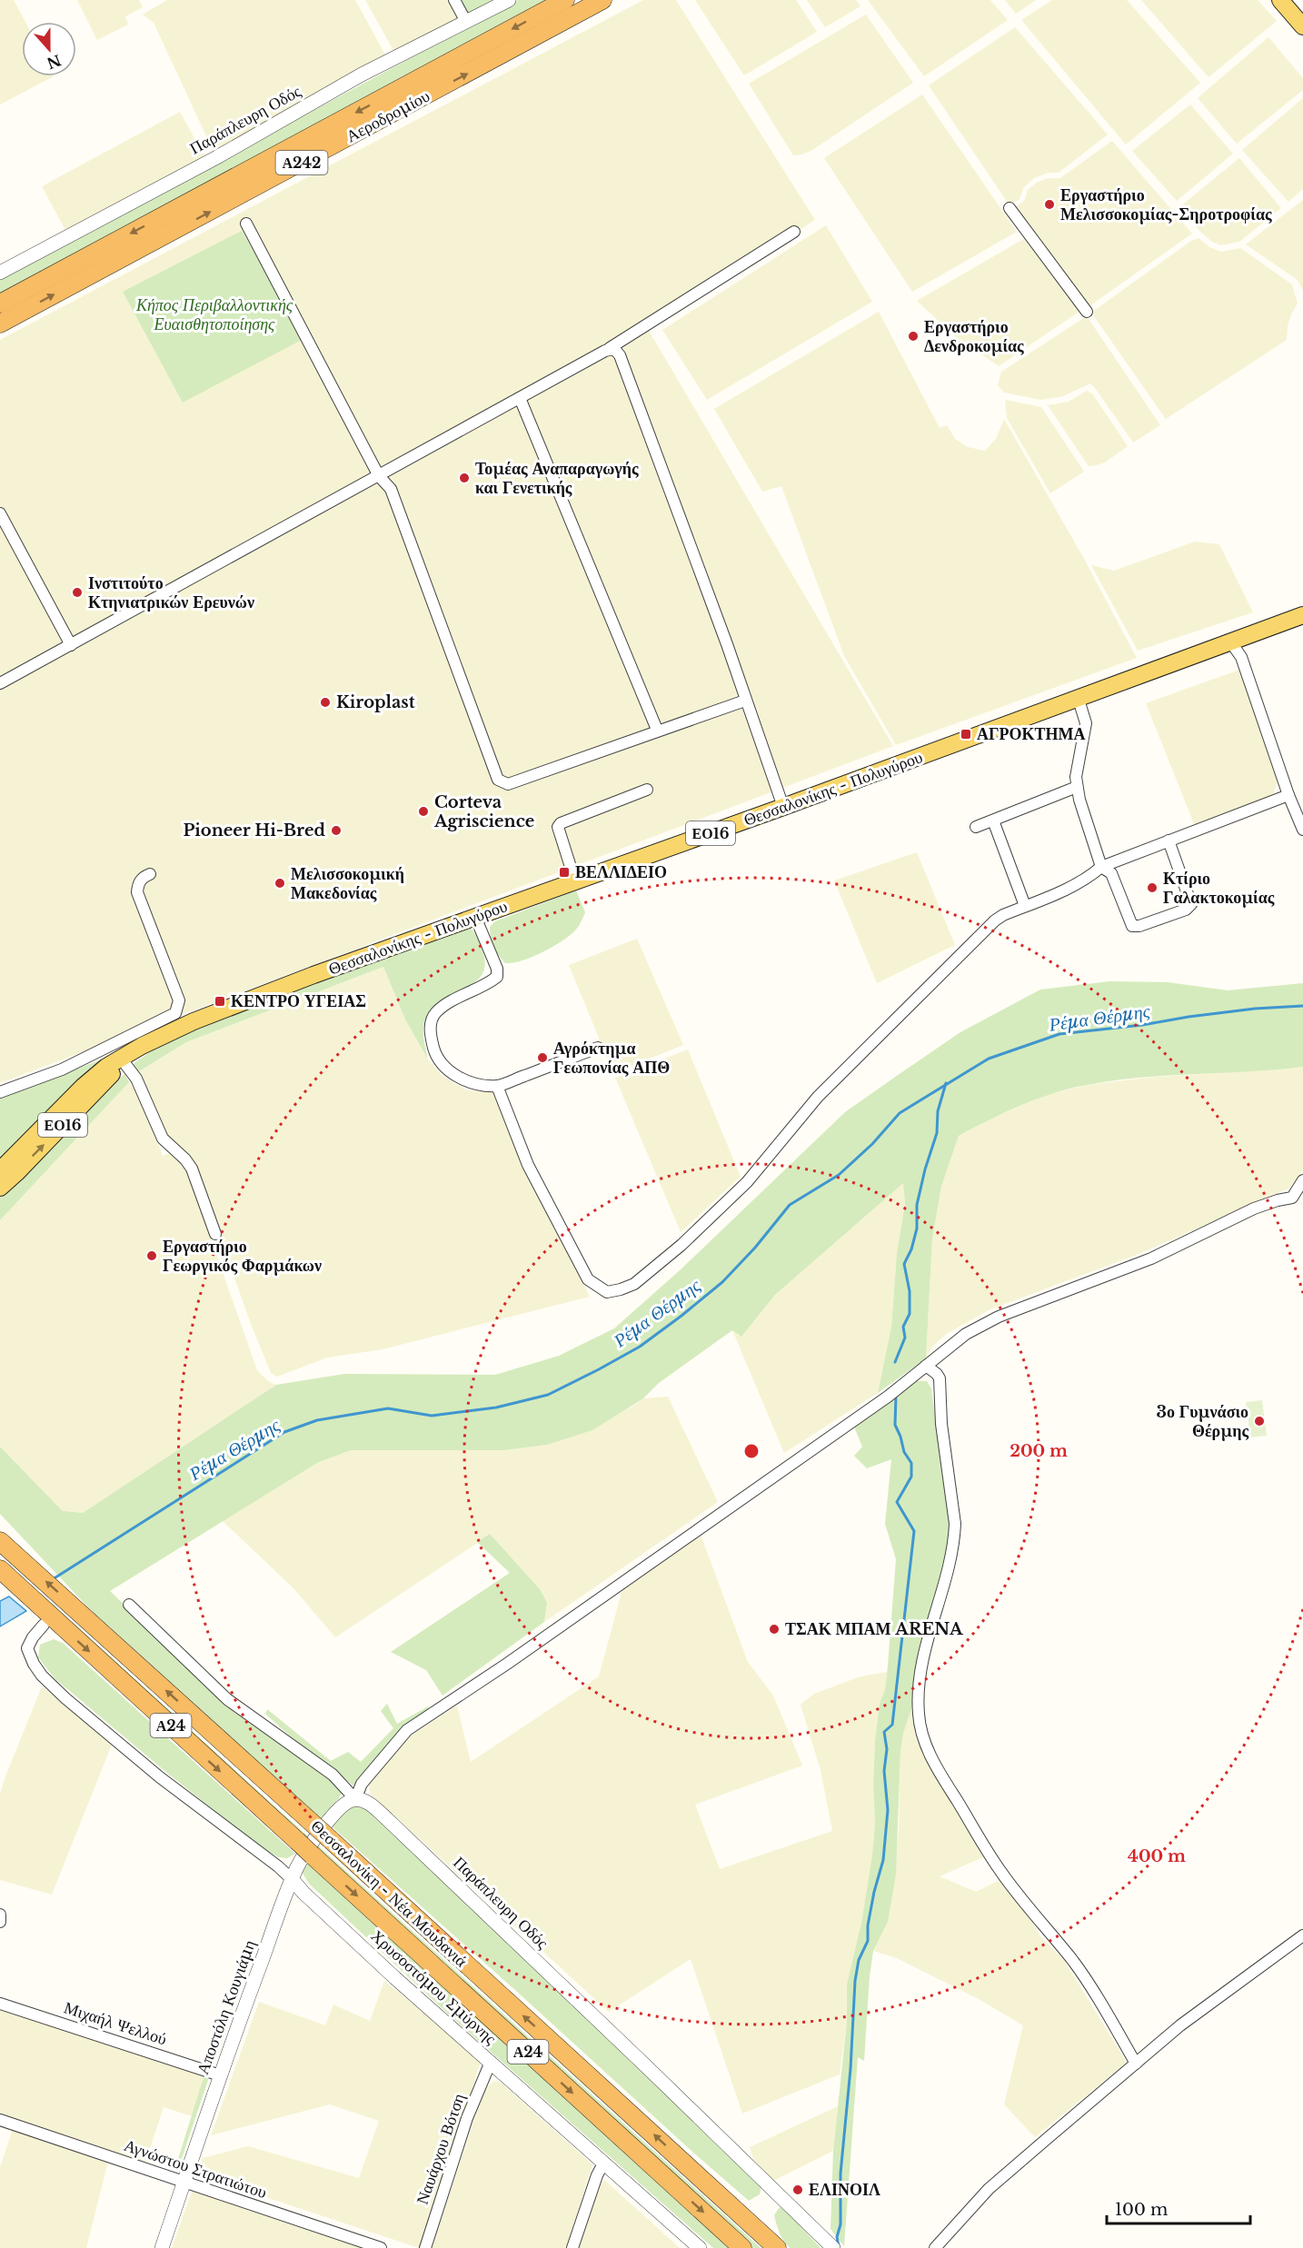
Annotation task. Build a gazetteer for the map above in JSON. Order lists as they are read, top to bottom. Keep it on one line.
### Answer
{"streets":{"highway":["Αεροδρομίου","Α242","Α24","Θεσσαλονίκη - Νέα Μουδανιά"],"main road":["Θεσσαλονίκης - Πολυγύρου","ΕΟ16"],"street":["Παράπλευρη Οδός","Χρυσοστόμου Σμύρνης","Αποστόλη Κουγιάμη","Μιχαήλ Ψελλού","Ναυάρχου Βότση","Αγνώστου Στρατιώτου"]},"crossings":[["Παράπλευρη Οδός","Αποστόλη Κουγιάμη"],["Χρυσοστόμου Σμύρνης","Αποστόλη Κουγιάμη"],["Χρυσοστόμου Σμύρνης","Ναυάρχου Βότση"],["Αποστόλη Κουγιάμη","Μιχαήλ Ψελλού"],["Αποστόλη Κουγιάμη","Αγνώστου Στρατιώτου"]],"water":["Ρέμα Θέρμης"],"parks":["Κήπος Περιβαλλοντικής Ευαισθητοποίησης"],"places":{"other":["Εργαστήριο Μελισσοκομίας-Σηροτροφίας","Εργαστήριο Δενδροκομίας","Τομέας Αναπαραγωγής και Γενετικής","Ινστιτούτο Κτηνιατρικών Ερευνών","Kiroplast","Corteva Agriscience","Pioneer Hi-Bred","Μελισσοκομική Μακεδονίας","Κτίριο Γαλακτοκομίας","Αγρόκτημα Γεωπονίας ΑΠΘ","Εργαστήριο Γεωργικός Φαρμάκων","3ο Γυμνάσιο Θέρμης","ΤΣΑΚ ΜΠΑΜ ARENA","ΕΛΙΝΟΙΛ"],"transit":["ΑΓΡΟΚΤΗΜΑ","ΒΕΛΛΙΔΕΙΟ","ΚΕΝΤΡΟ ΥΓΕΙΑΣ"]},"scale_bar":"100 m","north":"bottom","rings":["200 m","400 m"]}
